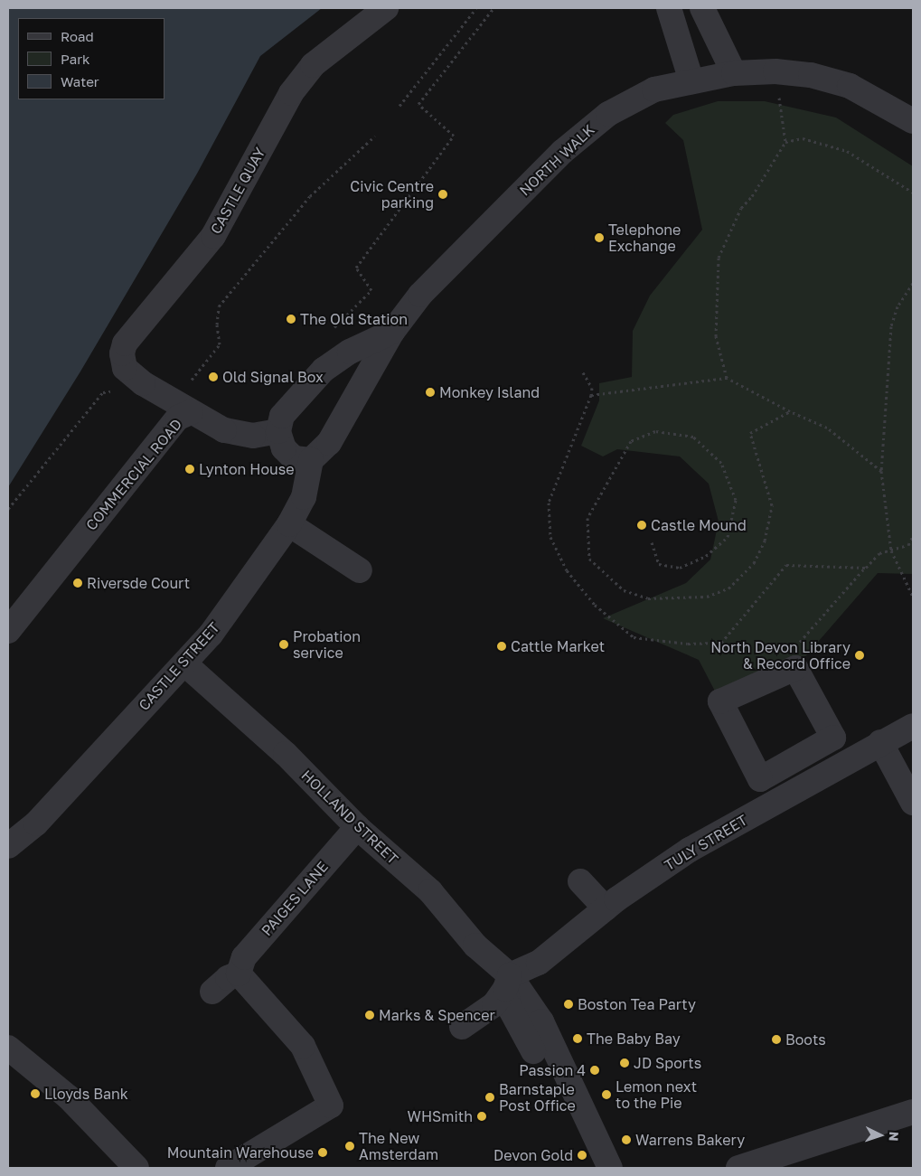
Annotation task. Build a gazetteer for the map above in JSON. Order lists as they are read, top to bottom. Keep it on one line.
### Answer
{"streets":{"street":["NORTH WALK","CASTLE QUAY","COMMERCIAL ROAD","CASTLE STREET","HOLLAND STREET","TULY STREET","PAIGES LANE"]},"crossings":[["NORTH WALK","CASTLE STREET"],["CASTLE STREET","HOLLAND STREET"],["HOLLAND STREET","TULY STREET"],["HOLLAND STREET","PAIGES LANE"]],"places":["Civic Centre parking","Telephone Exchange","The Old Station","Old Signal Box","Monkey Island","Lynton House","Castle Mound","Riversde Court","Probation service","Cattle Market","North Devon Library & Record Office","Boston Tea Party","Marks & Spencer","The Baby Bay","Boots","JD Sports","Passion 4","Lloyds Bank","Lemon next to the Pie","Barnstaple Post Office","WHSmith","Warrens Bakery","The New Amsterdam","Mountain Warehouse","Devon Gold"],"legend":["Road","Park","Water"],"north":"right"}
